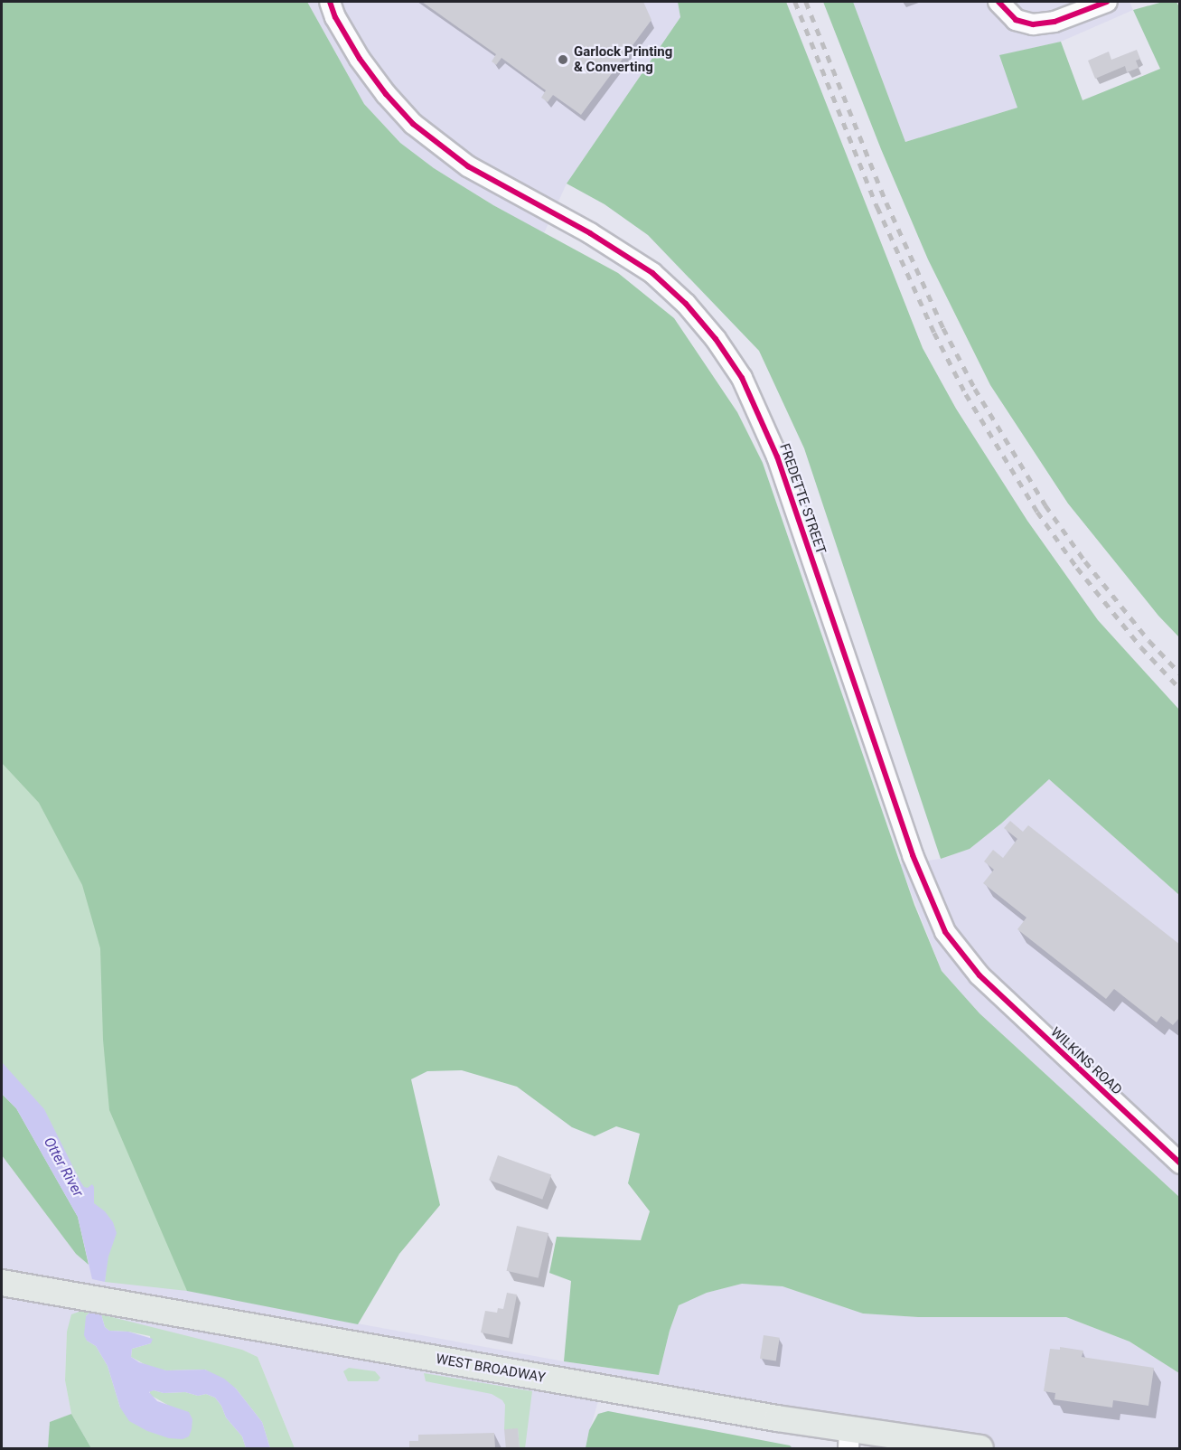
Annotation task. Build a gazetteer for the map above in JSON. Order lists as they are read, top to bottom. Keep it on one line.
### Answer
{"streets":{"main road":["WEST BROADWAY"],"street":["FREDETTE STREET","WILKINS ROAD"]},"crossings":[["FREDETTE STREET","WILKINS ROAD"]],"water":["Otter River"],"places":["Garlock Printing & Converting"]}
